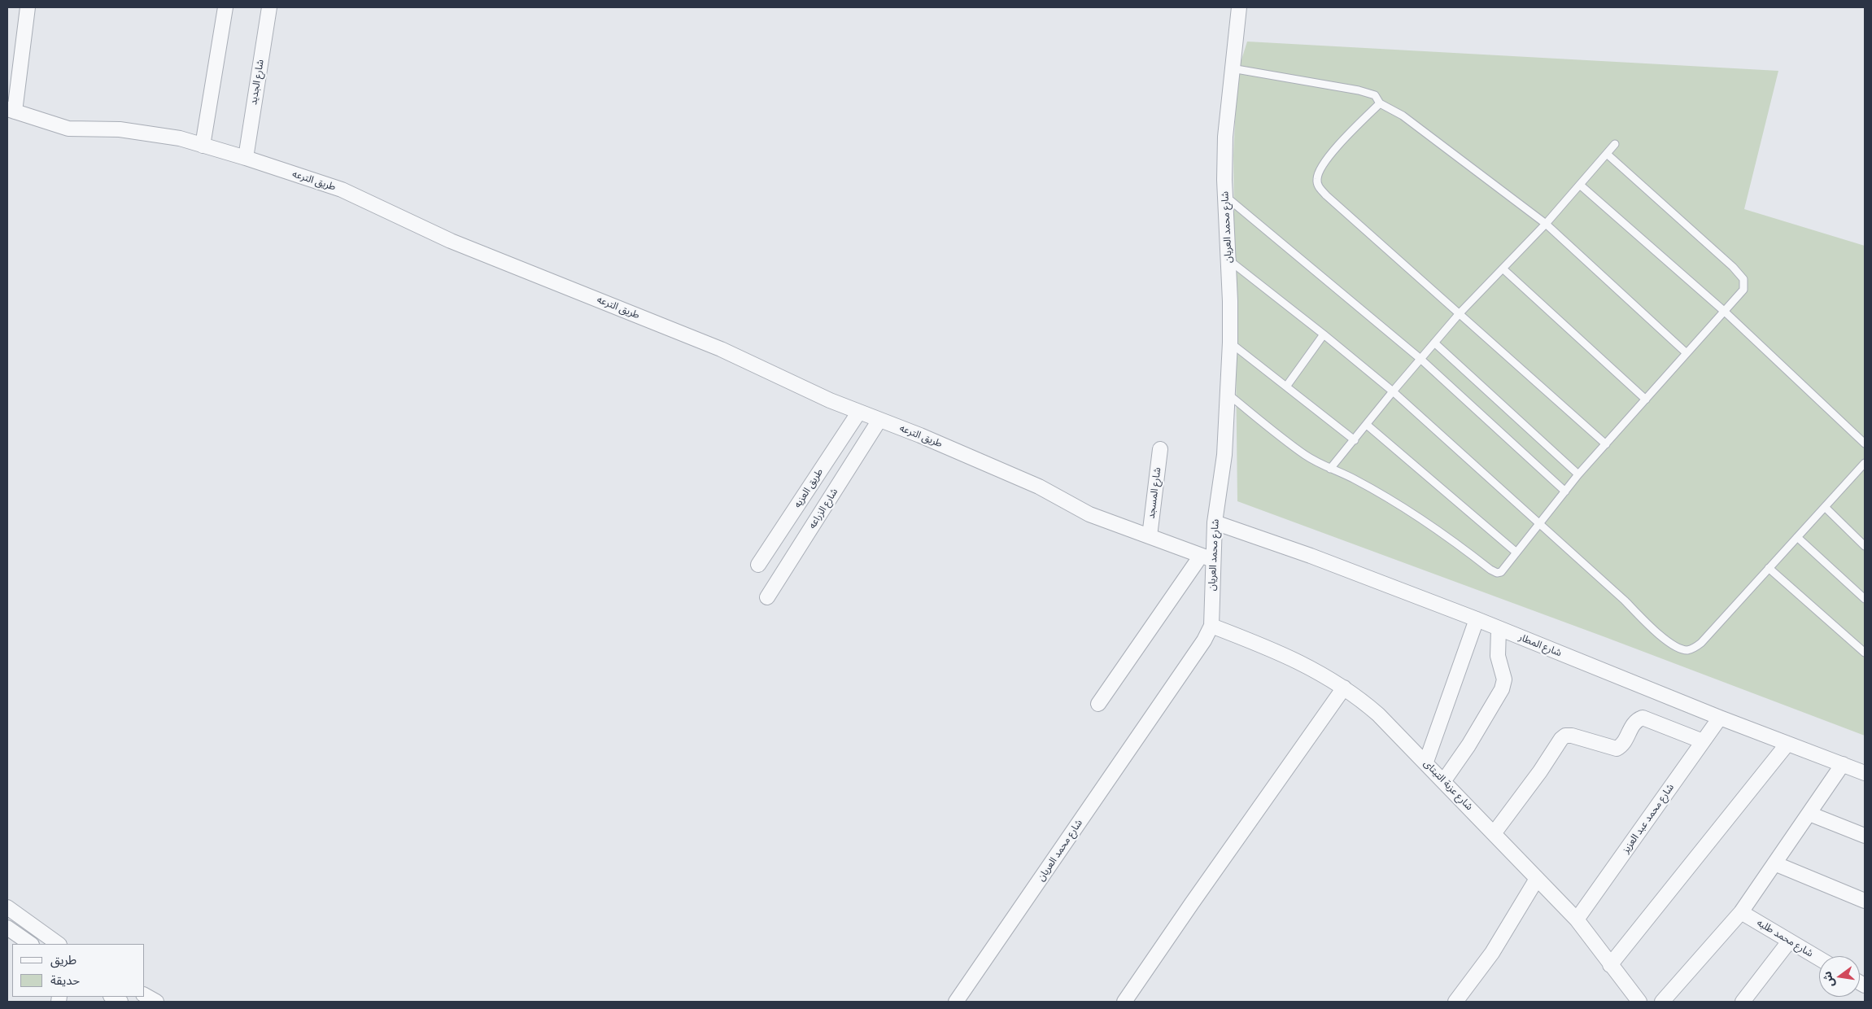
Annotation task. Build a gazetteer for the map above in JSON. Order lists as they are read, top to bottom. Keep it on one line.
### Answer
{"streets":{"street":["شارع الجديد","طريق الترعه","شارع محمد العريان","طريق العزيه","شارع المسجد","شارع الزراعه","شارع المطار","شارع عزبة التيتاى","شارع محمد عبد العزيز","شارع محمد طلبه"]},"crossings":[["شارع الجديد","طريق الترعه"],["طريق الترعه","شارع محمد العريان"],["طريق الترعه","طريق العزيه"],["طريق الترعه","شارع المسجد"],["طريق الترعه","شارع الزراعه"],["شارع محمد العريان","شارع المطار"],["شارع محمد العريان","شارع عزبة التيتاى"],["شارع المطار","شارع محمد عبد العزيز"],["شارع عزبة التيتاى","شارع محمد عبد العزيز"]],"legend":["طريق","حديقة"],"north":"left"}
